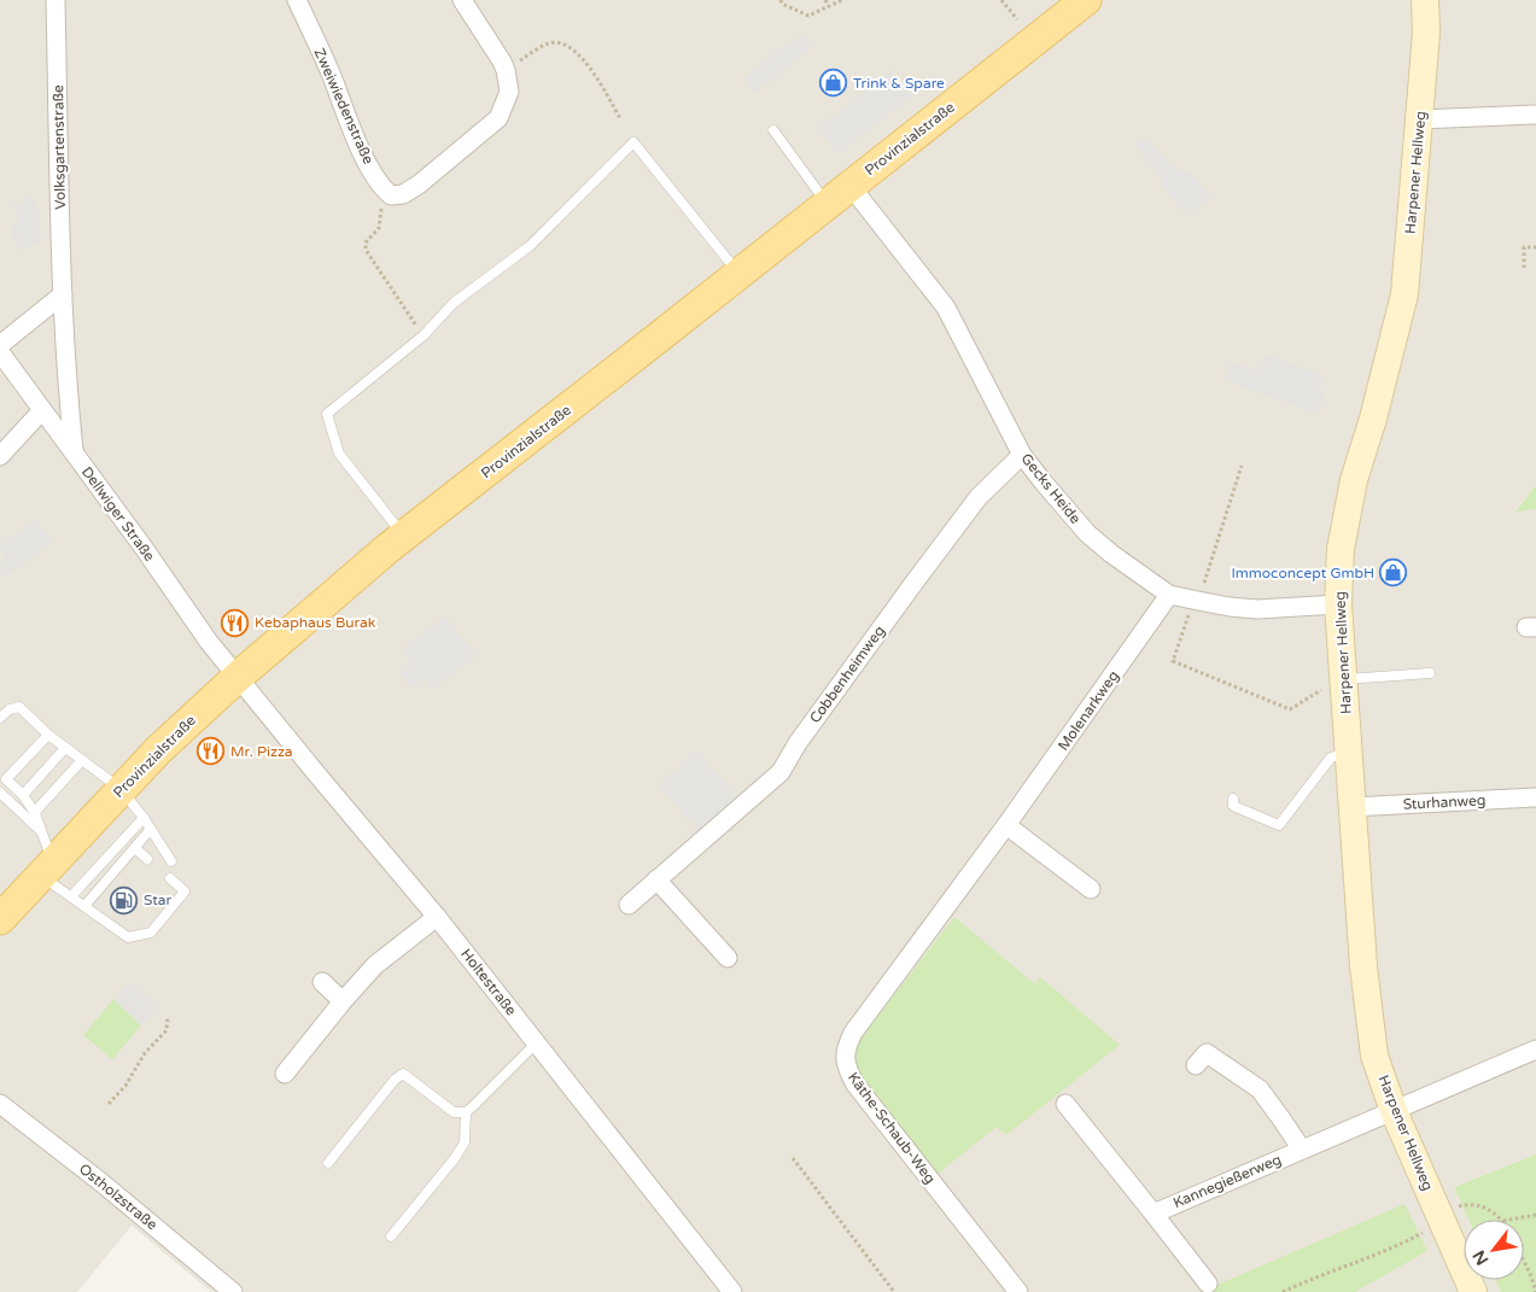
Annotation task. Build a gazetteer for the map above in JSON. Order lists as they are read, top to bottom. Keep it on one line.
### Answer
{"streets":{"main road":["Provinzialstraße"],"street":["Zweiwiedenstraße","Volksgartenstraße","Harpener Hellweg","Gecks Heide","Dellwiger Straße","Cobbenheimweg","Molenarkweg","Sturhanweg","Holtestraße","Käthe-Schaub-Weg","Kannegießerweg","Ostholzstraße"]},"crossings":[["Provinzialstraße","Gecks Heide"],["Provinzialstraße","Dellwiger Straße"],["Provinzialstraße","Holtestraße"],["Volksgartenstraße","Dellwiger Straße"],["Harpener Hellweg","Gecks Heide"],["Harpener Hellweg","Sturhanweg"],["Harpener Hellweg","Kannegießerweg"],["Gecks Heide","Cobbenheimweg"],["Gecks Heide","Molenarkweg"],["Dellwiger Straße","Holtestraße"],["Molenarkweg","Käthe-Schaub-Weg"]],"places":{"shop":["Trink & Spare","Immoconcept GmbH"],"restaurant":["Kebaphaus Burak","Mr. Pizza"],"fuel station":["Star"]},"north":"bottom left"}
